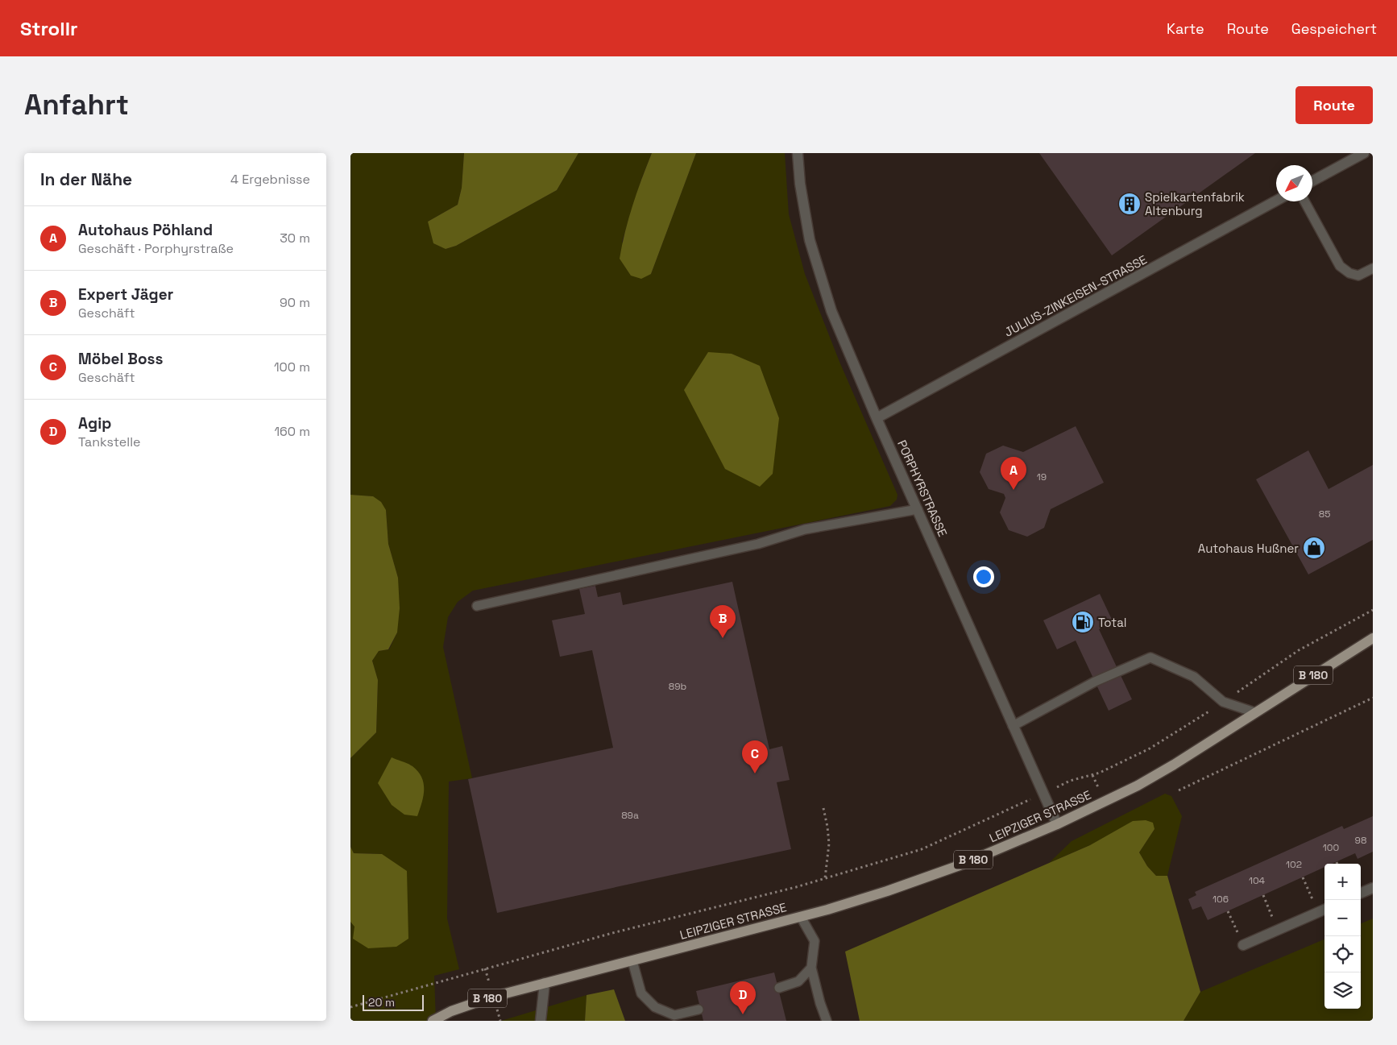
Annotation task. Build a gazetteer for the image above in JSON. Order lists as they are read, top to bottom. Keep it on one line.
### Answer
{"streets":{"main road":["B 180","LEIPZIGER STRASSE"],"street":["JULIUS-ZINKEISEN-STRASSE","PORPHYRSTRASSE"]},"crossings":[["JULIUS-ZINKEISEN-STRASSE","PORPHYRSTRASSE"],["PORPHYRSTRASSE","LEIPZIGER STRASSE"]],"places":{"building":["Spielkartenfabrik Altenburg"],"shop":["Autohaus Hußner"],"fuel station":["Total"]},"house_numbers":["19","85","89b","89a","98","100","102","104","106"],"scale_bar":"20 m","north":"bottom left","page":{"header":"Strollr","nav":["Karte","Route","Gespeichert"],"buttons":"Route","title":"Anfahrt","heading":["In der Nähe","4 Ergebnisse"],"list":[{"mark":"A","name":"Autohaus Pöhland","note":"Geschäft · Porphyrstraße","value":"30 m"},{"mark":"B","name":"Expert Jäger","note":"Geschäft","value":"90 m"},{"mark":"C","name":"Möbel Boss","note":"Geschäft","value":"100 m"},{"mark":"D","name":"Agip","note":"Tankstelle","value":"160 m"}],"pins":["A","B","C","D"],"map_buttons":["+","−"],"scale":"20 m"}}
